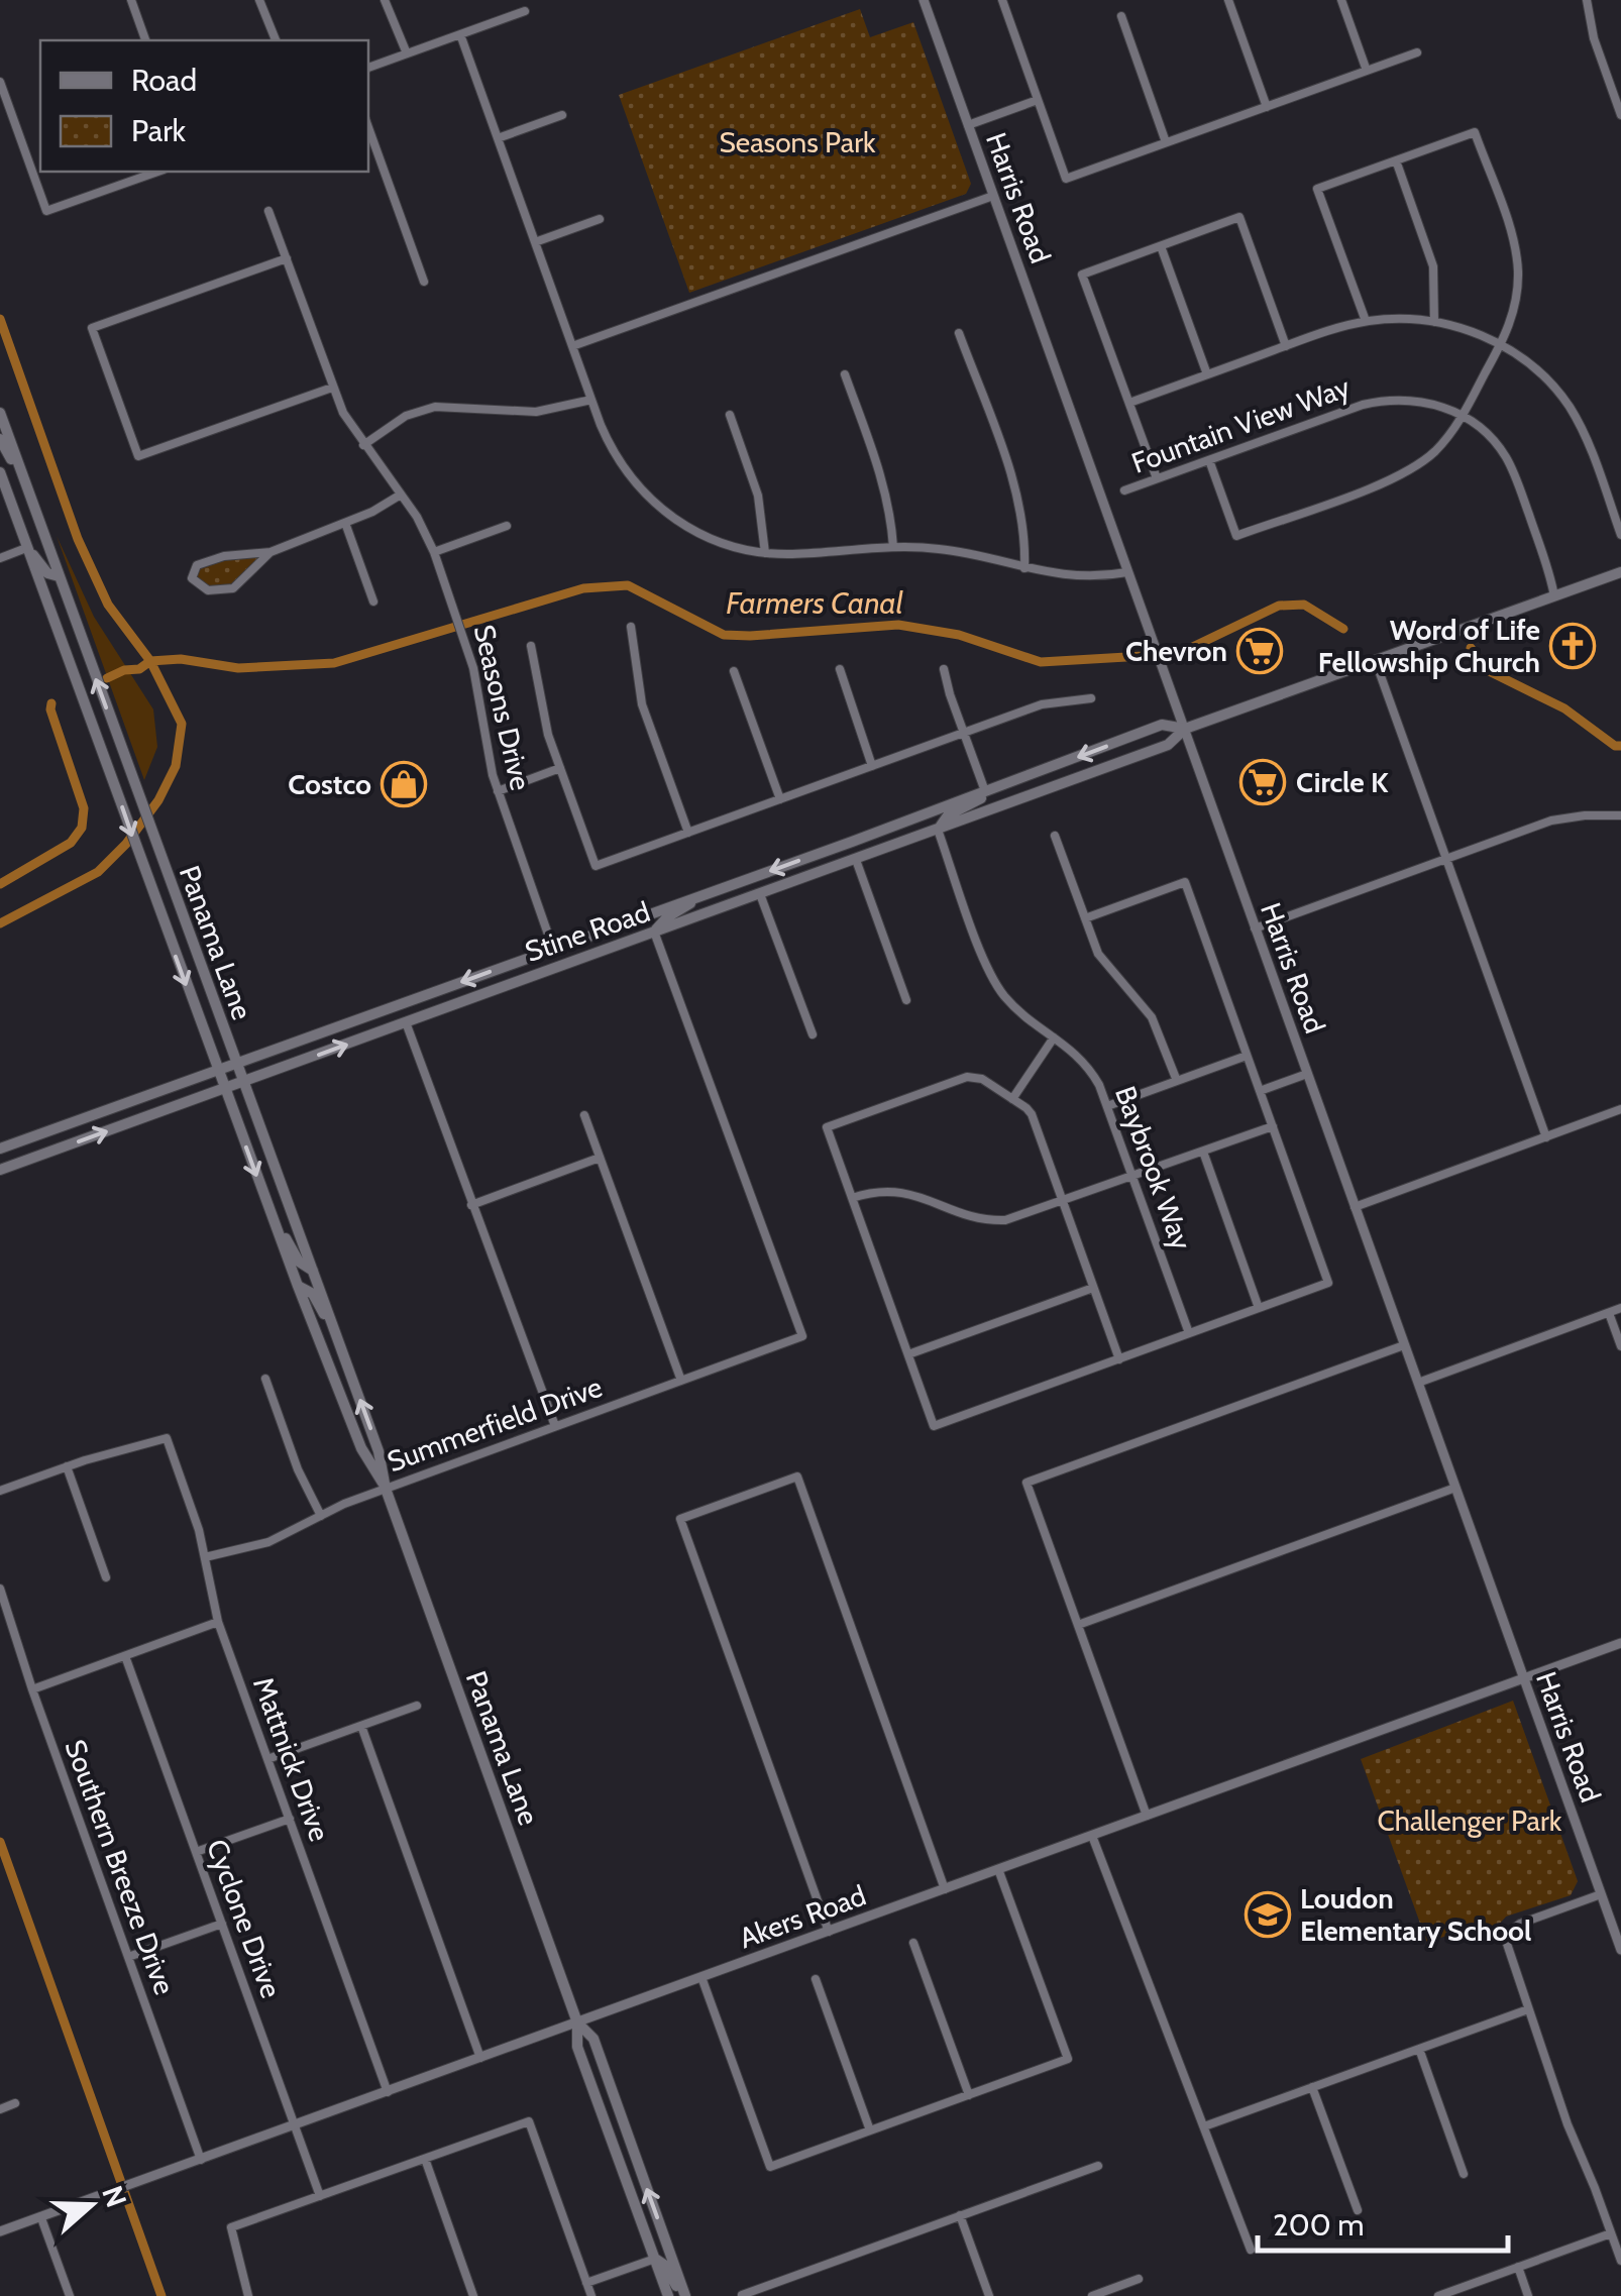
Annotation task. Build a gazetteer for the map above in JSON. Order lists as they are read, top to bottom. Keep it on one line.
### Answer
{"streets":{"main road":["Stine Road","Panama Lane"],"street":["Harris Road","Fountain View Way","Seasons Drive","Baybrook Way","Summerfield Drive","Mattnick Drive","Southern Breeze Drive","Akers Road","Cyclone Drive"]},"crossings":[["Harris Road","Stine Road"],["Harris Road","Akers Road"],["Fountain View Way","Stine Road"],["Seasons Drive","Stine Road"],["Stine Road","Panama Lane"],["Stine Road","Baybrook Way"],["Stine Road","Summerfield Drive"],["Panama Lane","Summerfield Drive"],["Panama Lane","Akers Road"],["Summerfield Drive","Mattnick Drive"],["Mattnick Drive","Akers Road"],["Southern Breeze Drive","Akers Road"],["Akers Road","Cyclone Drive"]],"water":["Farmers Canal"],"parks":["Seasons Park","Challenger Park"],"places":{"church":["Word of Life Fellowship Church"],"supermarket":["Chevron","Circle K"],"shop":["Costco"],"school or university":["Loudon Elementary School"]},"legend":["Road","Park"],"scale_bar":"200 m","north":"right"}
